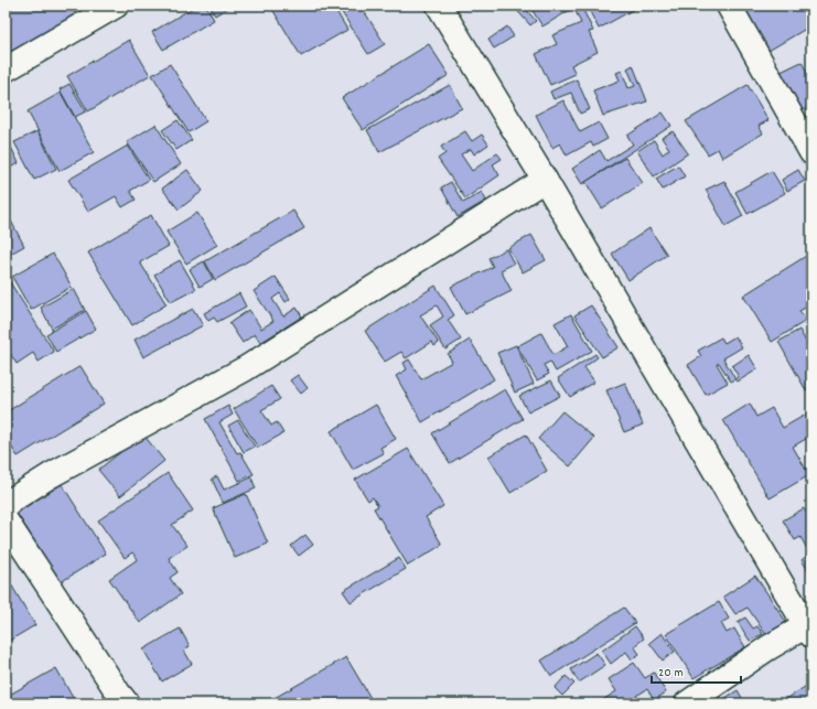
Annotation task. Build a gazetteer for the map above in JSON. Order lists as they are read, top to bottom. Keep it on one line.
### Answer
{"scale_bar":"20 m"}
